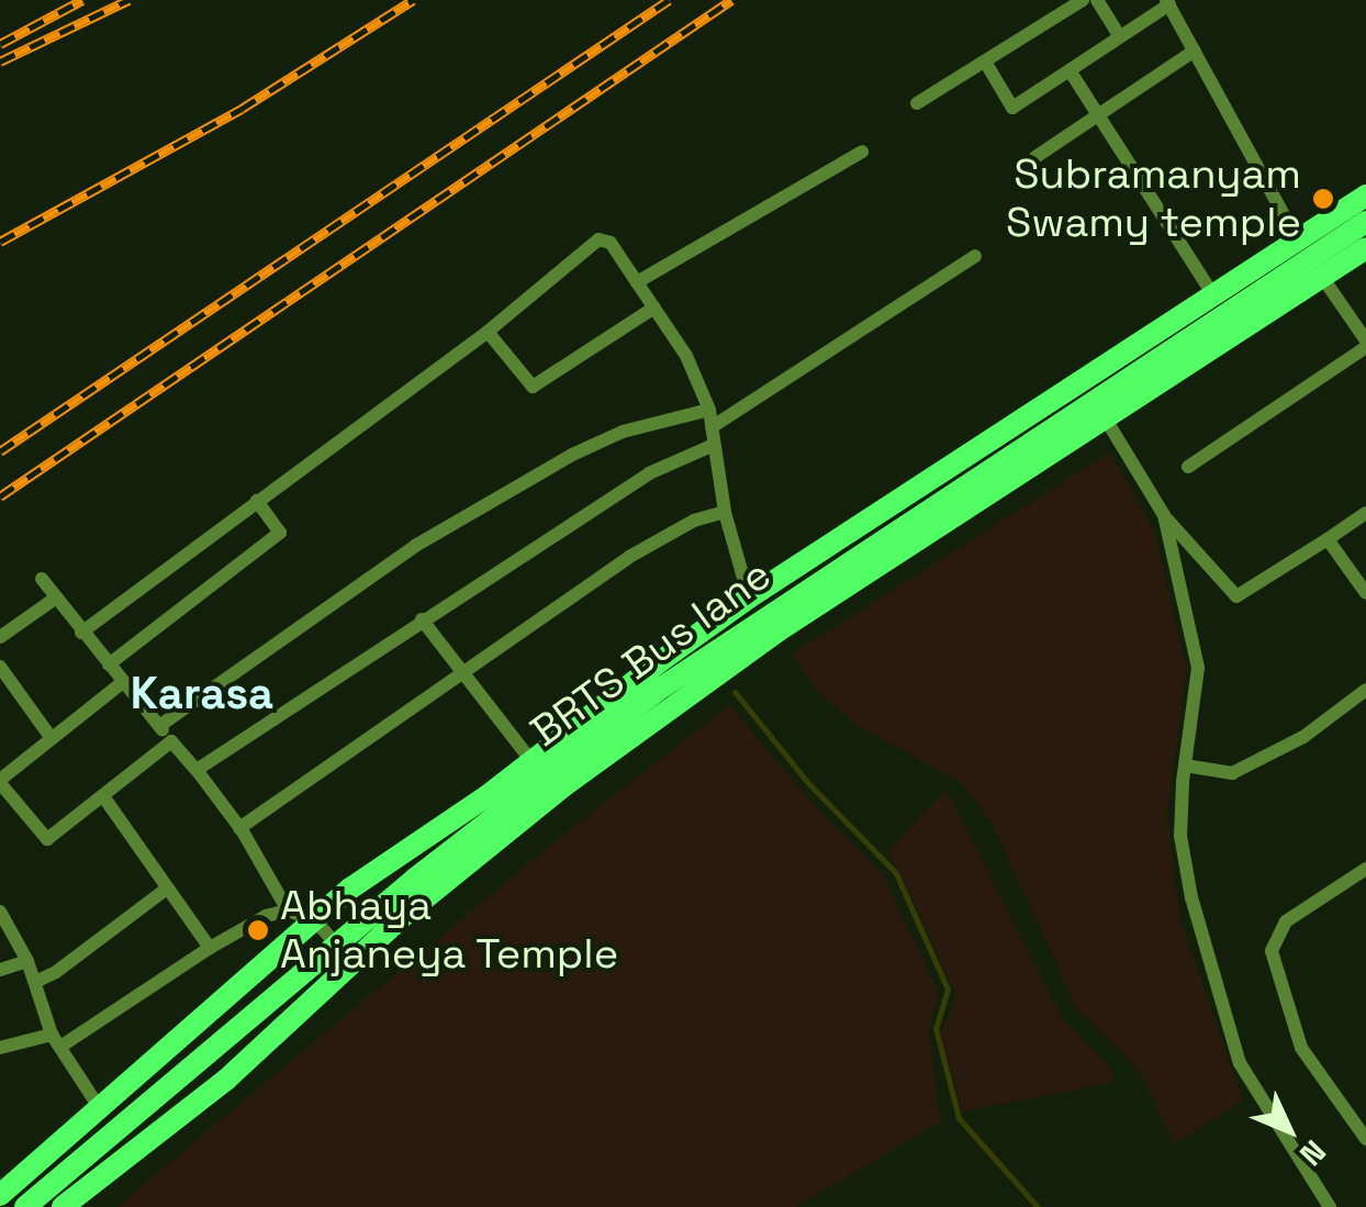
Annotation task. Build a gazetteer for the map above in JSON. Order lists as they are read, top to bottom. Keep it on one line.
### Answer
{"streets":{"main road":["BRTS Bus lane"]},"districts":["Karasa"],"places":["Subramanyam Swamy temple","Abhaya Anjaneya Temple"],"north":"bottom right"}
